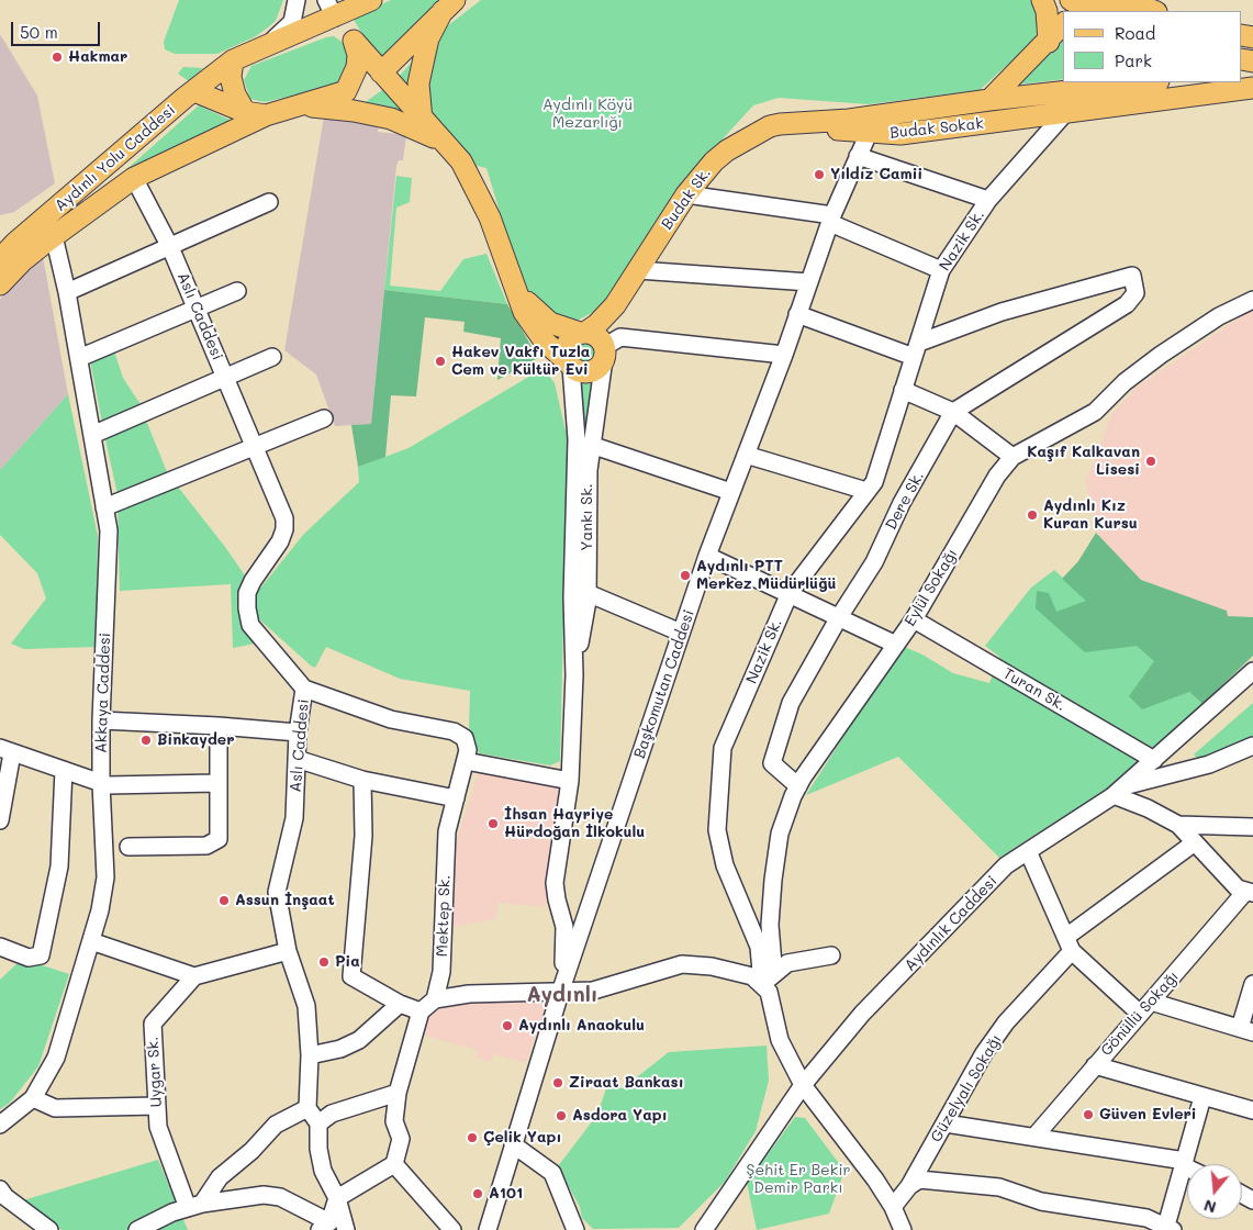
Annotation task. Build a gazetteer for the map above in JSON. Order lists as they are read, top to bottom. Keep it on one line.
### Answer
{"streets":{"main road":["Budak Sokak","Aydınlı Yolu Caddesi","Budak Sk."],"street":["Nazik Sk.","Aslı Caddesi","Dere Sk.","Yankı Sk.","Eylül Sokağı","Başkomutan Caddesi","Turan Sk.","Akkaya Caddesi","Mektep Sk.","Aydınlık Caddesi","Gönüllü Sokağı","Uygar Sk.","Güzelyalı Sokağı"]},"crossings":[["Budak Sokak","Budak Sk."],["Budak Sokak","Nazik Sk."],["Budak Sokak","Başkomutan Caddesi"],["Aydınlı Yolu Caddesi","Aslı Caddesi"],["Aydınlı Yolu Caddesi","Akkaya Caddesi"],["Budak Sk.","Yankı Sk."],["Nazik Sk.","Dere Sk."],["Nazik Sk.","Eylül Sokağı"],["Nazik Sk.","Aydınlık Caddesi"],["Nazik Sk.","Güzelyalı Sokağı"],["Aslı Caddesi","Mektep Sk."],["Dere Sk.","Eylül Sokağı"],["Yankı Sk.","Başkomutan Caddesi"],["Eylül Sokağı","Turan Sk."],["Turan Sk.","Aydınlık Caddesi"]],"districts":["Aydınlı"],"parks":["Aydınlı Köyü Mezarlığı","Şehit Er Bekir Demir Parkı"],"places":["Hakmar","Yıldız Camii","Hakev Vakfı Tuzla Cem ve Kültür Evi","Kaşıf Kalkavan Lisesi","Aydınlı Kız Kuran Kursu","Aydınlı PTT Merkez Müdürlüğü","Binkayder","İhsan Hayriye Hürdoğan İlkokulu","Assun İnşaat","Pia","Aydınlı Anaokulu","Ziraat Bankası","Güven Evleri","Asdora Yapı","Çelik Yapı","A101"],"legend":["Road","Park"],"scale_bar":"50 m","north":"bottom"}
